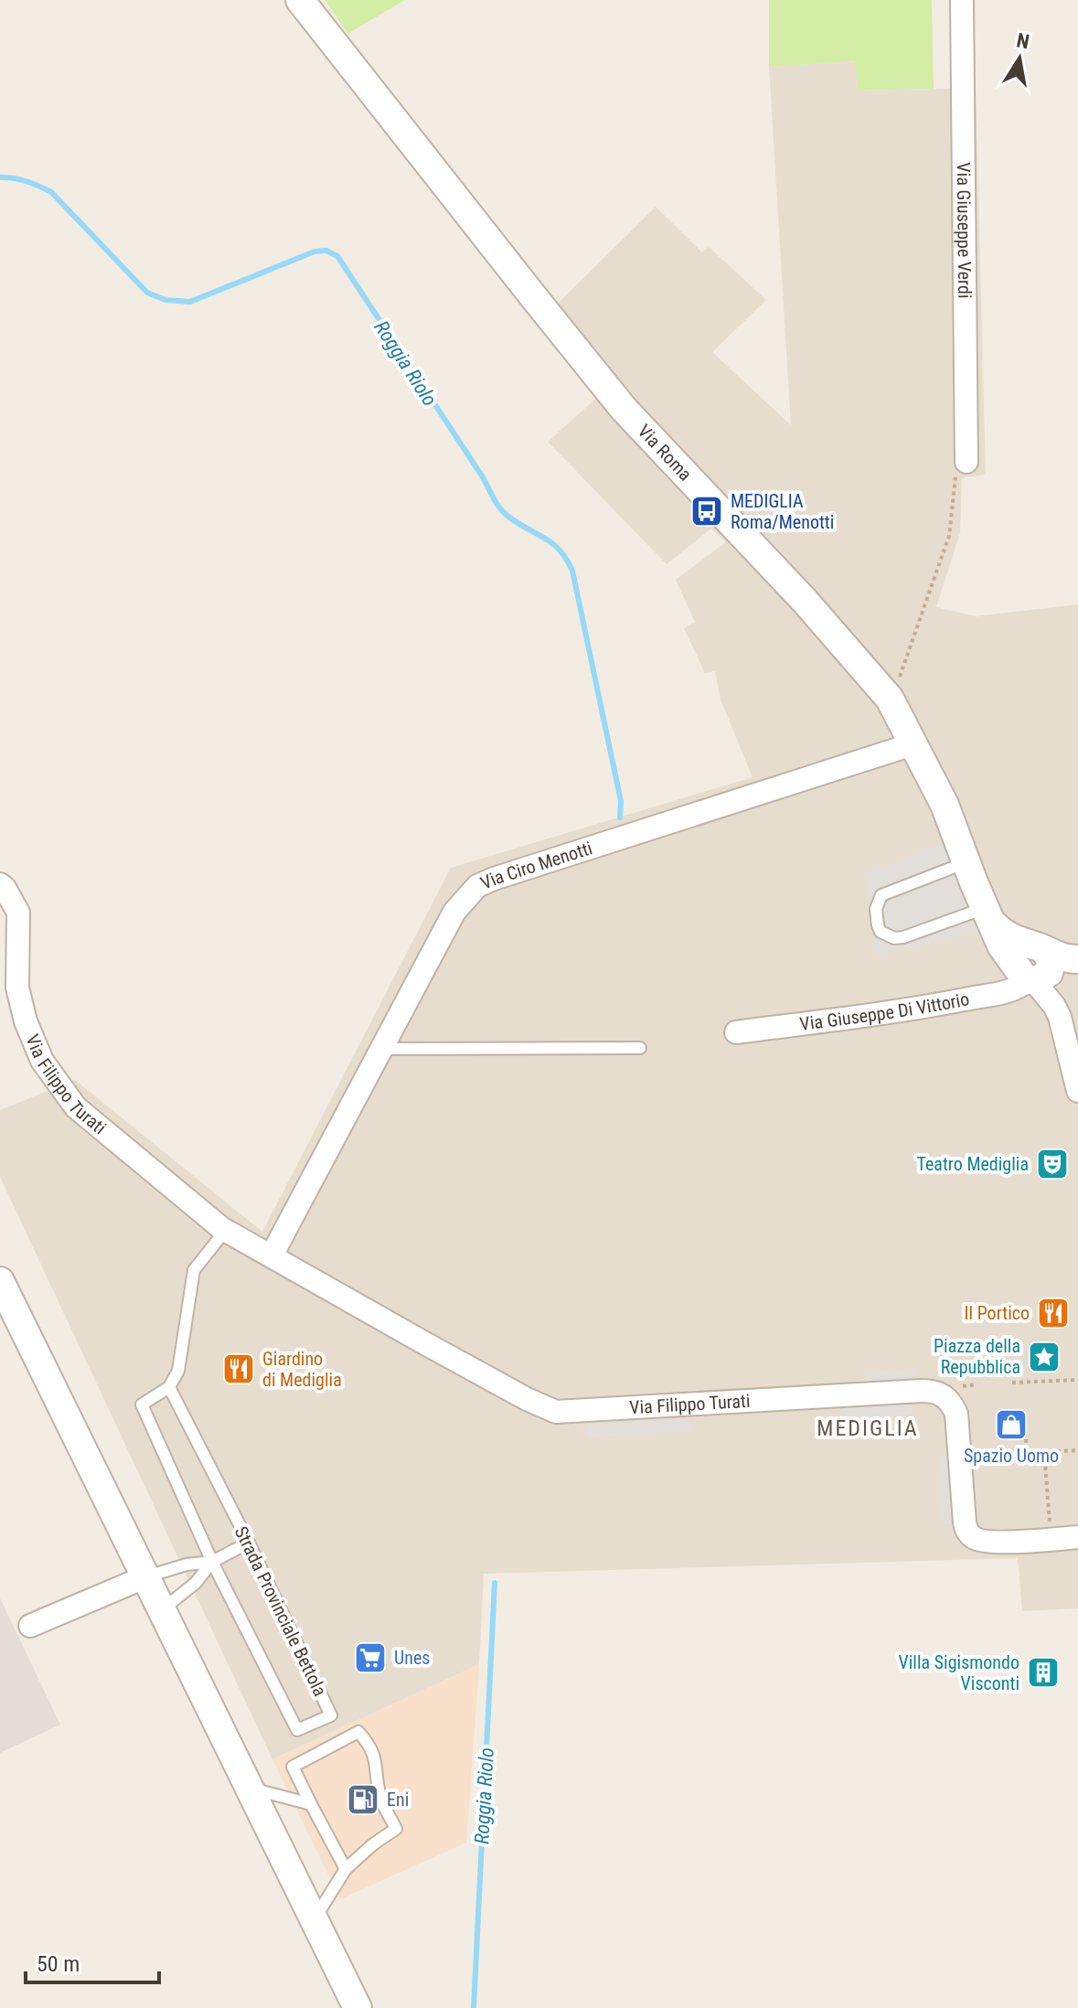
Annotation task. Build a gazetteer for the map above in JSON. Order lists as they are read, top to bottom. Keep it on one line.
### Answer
{"streets":{"street":["Via Giuseppe Verdi","Via Roma","Via Ciro Menotti","Via Giuseppe Di Vittorio","Via Filippo Turati"],"lane":["Strada Provinciale Bettola"]},"crossings":[["Via Roma","Via Ciro Menotti"],["Via Roma","Via Giuseppe Di Vittorio"],["Via Ciro Menotti","Via Filippo Turati"]],"districts":["MEDIGLIA"],"water":["Roggia Riolo"],"places":{"bus stop":["MEDIGLIA Roma/Menotti"],"theatre":["Teatro Mediglia"],"restaurant":["Il Portico","Giardino di Mediglia"],"place":["Piazza della Repubblica"],"shop":["Spazio Uomo"],"supermarket":["Unes"],"building":["Villa Sigismondo Visconti"],"fuel station":["Eni"]},"scale_bar":"50 m","north":"top"}
